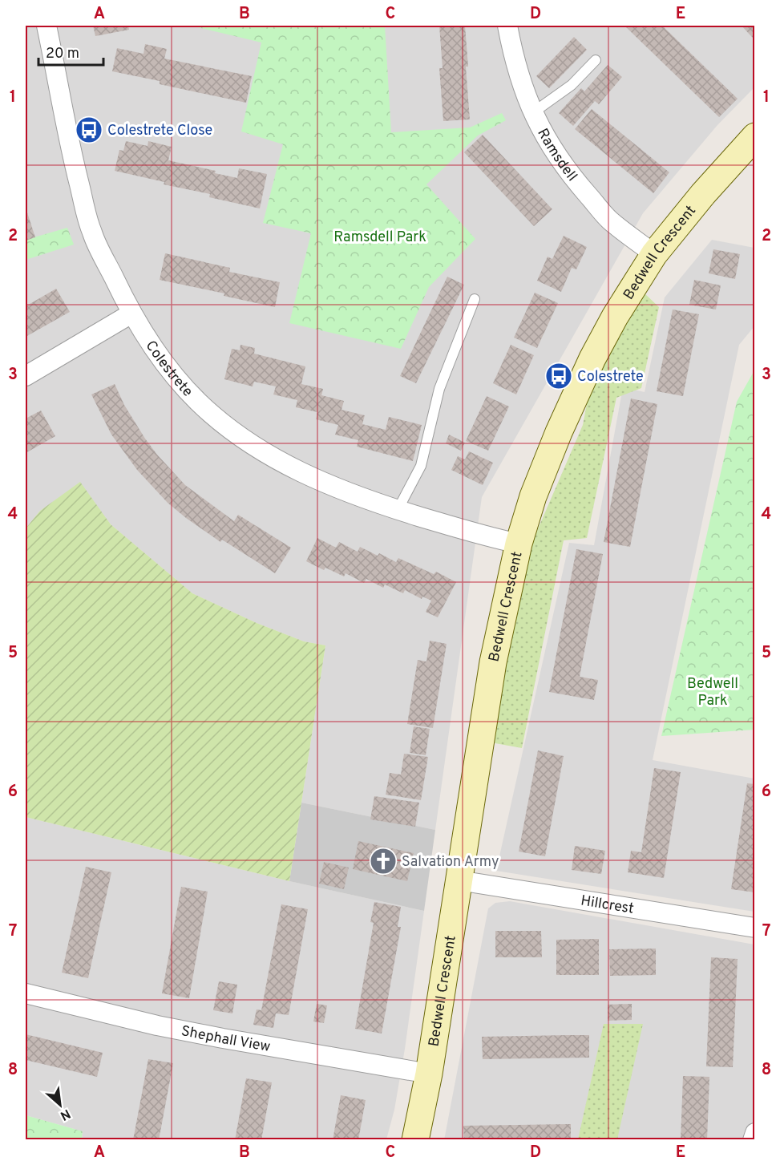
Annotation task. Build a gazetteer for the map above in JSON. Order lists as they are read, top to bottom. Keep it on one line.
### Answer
{"streets":{"street":["Ramsdell","Bedwell Crescent","Colestrete","Hillcrest","Shephall View"]},"crossings":[["Ramsdell","Bedwell Crescent"],["Bedwell Crescent","Colestrete"],["Bedwell Crescent","Hillcrest"],["Bedwell Crescent","Shephall View"]],"parks":["Ramsdell Park","Bedwell Park"],"places":{"bus stop":["Colestrete Close","Colestrete"],"church":["Salvation Army"]},"scale_bar":"20 m","north":"bottom right","grid":{"columns":["A","B","C","D","E"],"rows":["1","2","3","4","5","6","7","8"]}}
